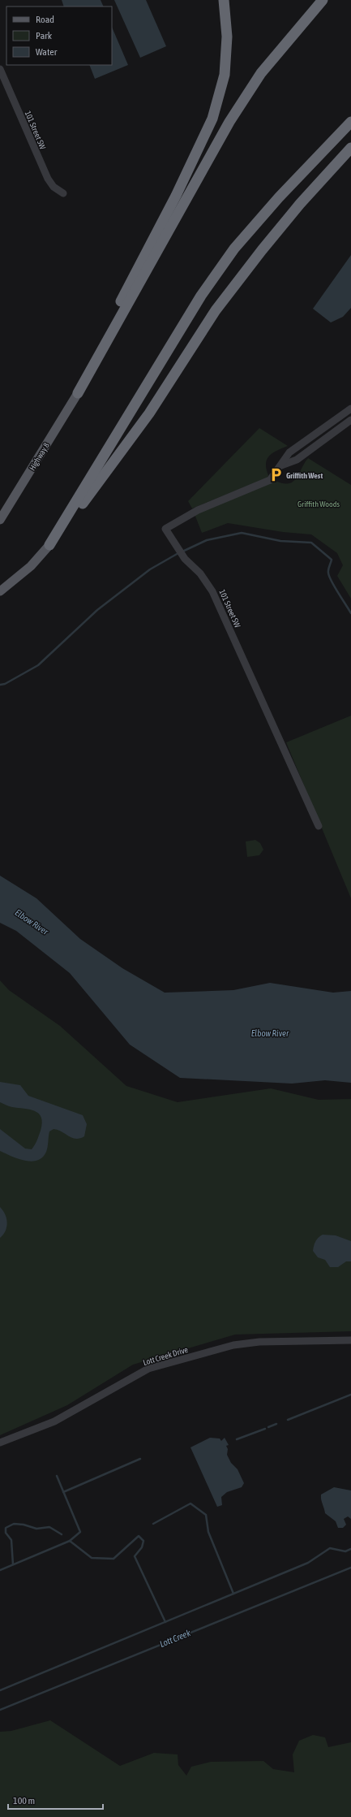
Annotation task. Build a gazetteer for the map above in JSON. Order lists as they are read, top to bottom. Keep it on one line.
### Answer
{"streets":{"main road":["Highway 8"],"street":["101 Street SW","Lott Creek Drive"]},"water":["Elbow River","Lott Creek"],"parks":["Griffith Woods"],"places":{"parking":["Griffith West"]},"legend":["Road","Park","Water"],"scale_bar":"100 m"}
